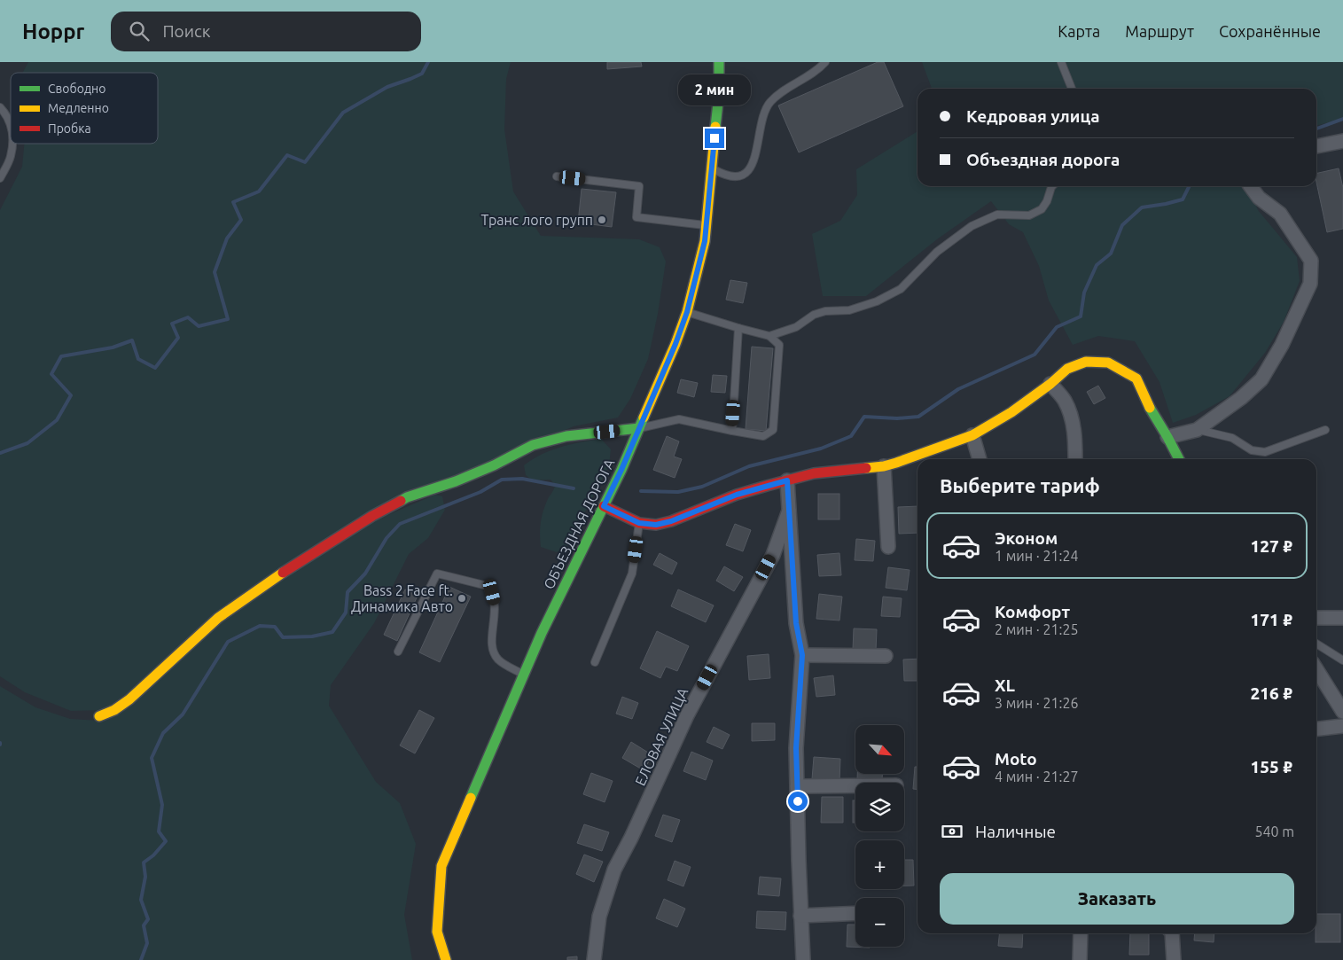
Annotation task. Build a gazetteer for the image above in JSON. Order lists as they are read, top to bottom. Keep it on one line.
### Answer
{"streets":{"street":["ОБЪЕЗДНАЯ ДОРОГА","ЕЛОВАЯ УЛИЦА"]},"places":["Транс лого групп","Bass 2 Face ft. Динамика Авто"],"legend":["Свободно","Медленно","Пробка"],"north":"bottom right","page":{"header":"Hoppr","search":"Поиск","nav":["Карта","Маршрут","Сохранённые"],"bubble":"2 мин","banner":["Кедровая улица","Объездная дорога"],"heading":"Выберите тариф","list":[{"name":"Эконом","note":"1 мин · 21:24","value":"127 ₽"},{"name":"Комфорт","note":"2 мин · 21:25","value":"171 ₽"},{"name":"XL","note":"3 мин · 21:26","value":"216 ₽"},{"name":"Moto","note":"4 мин · 21:27","value":"155 ₽"}],"map_buttons":["+","−"],"pay":["Наличные","540 m"],"buttons":"Заказать"}}
